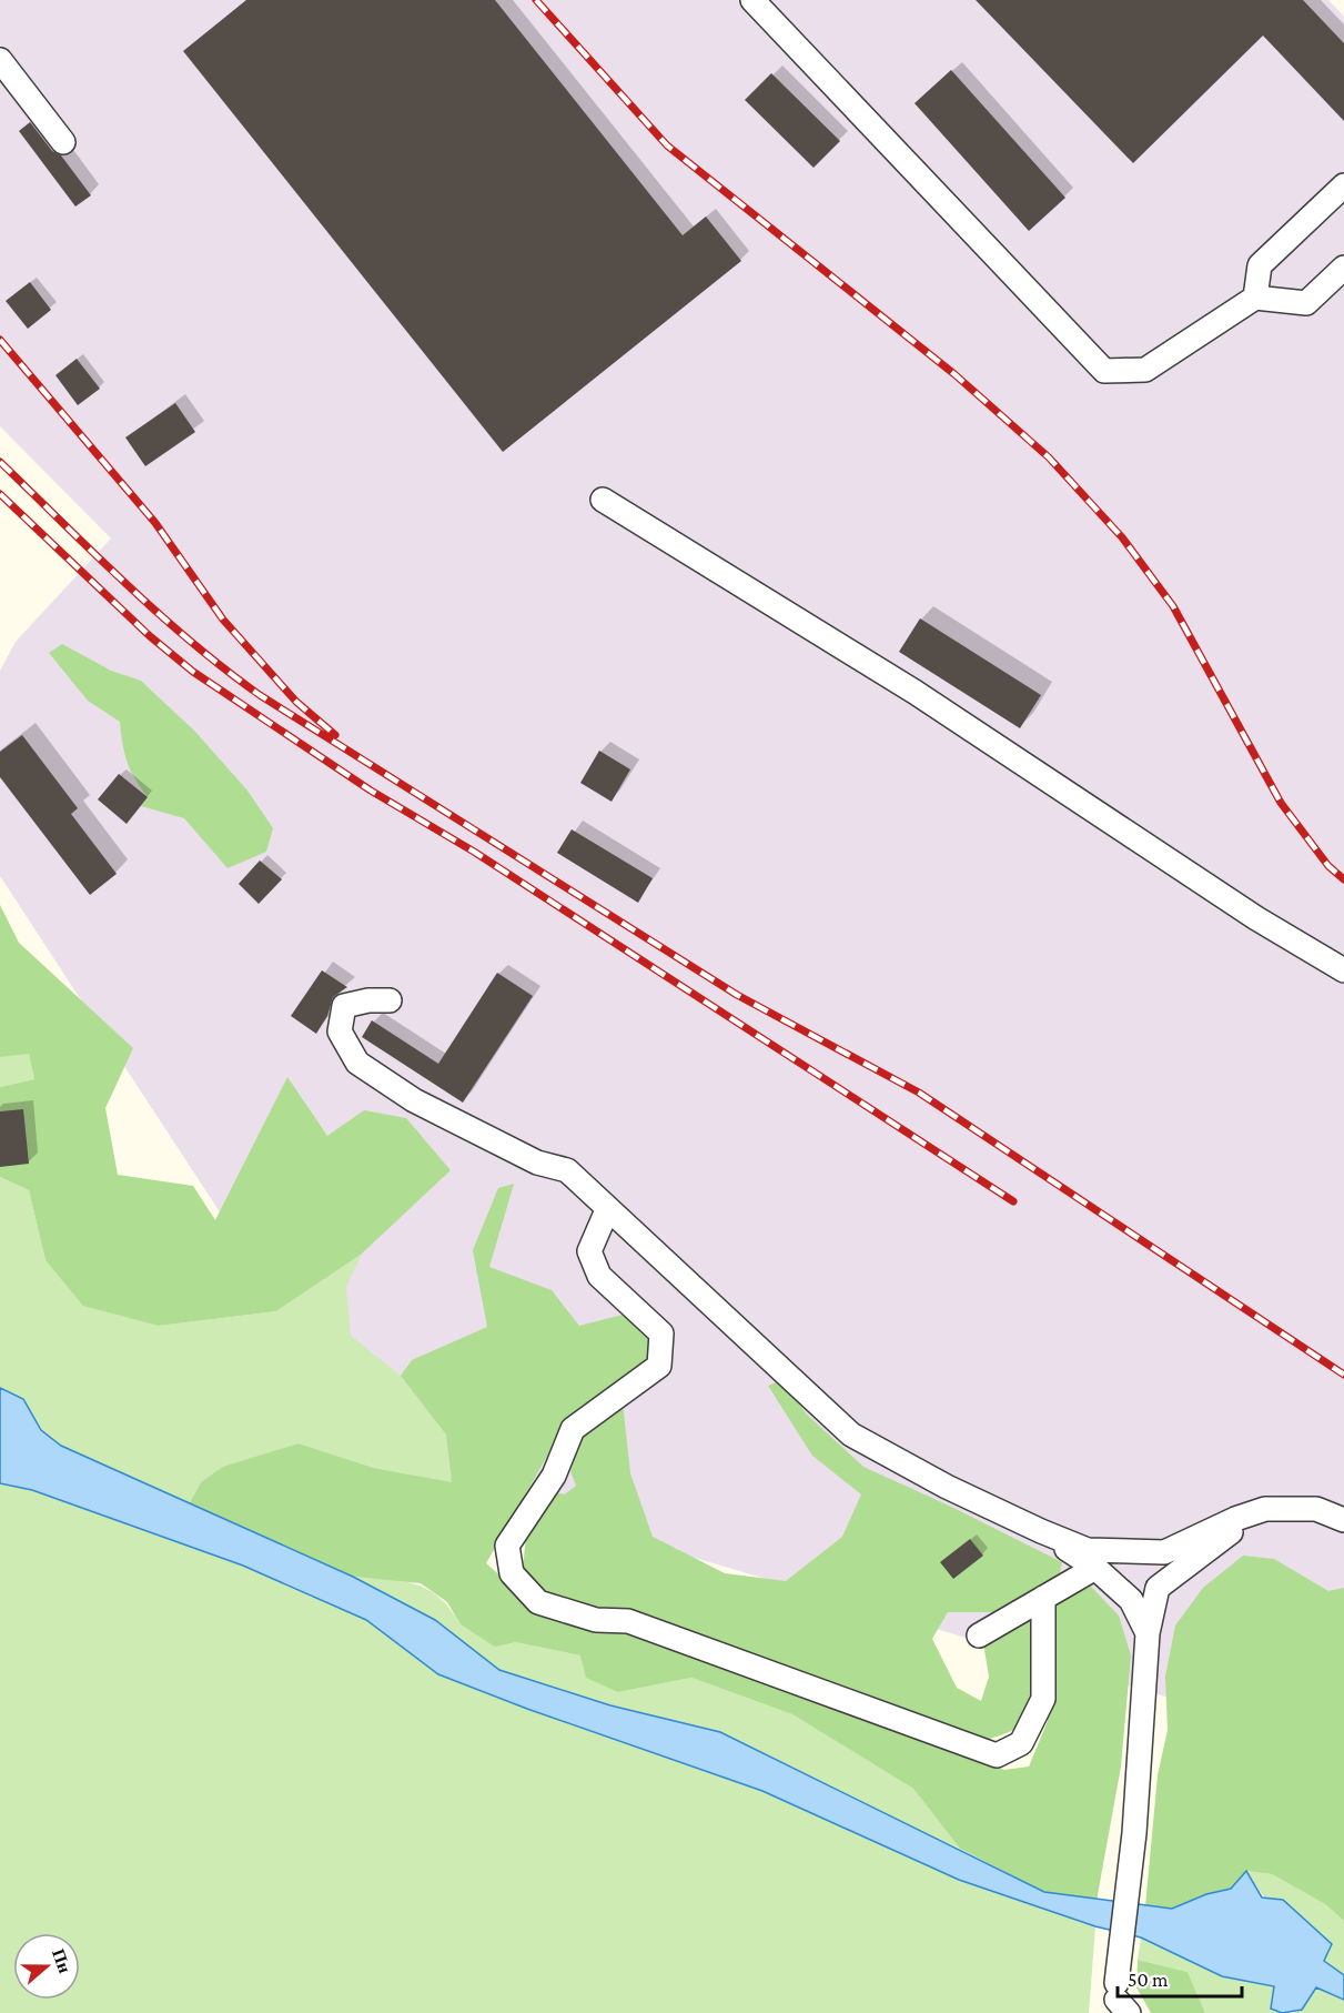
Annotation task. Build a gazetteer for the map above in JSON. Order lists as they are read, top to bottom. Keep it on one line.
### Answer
{"scale_bar":"50 m","north":"right"}
